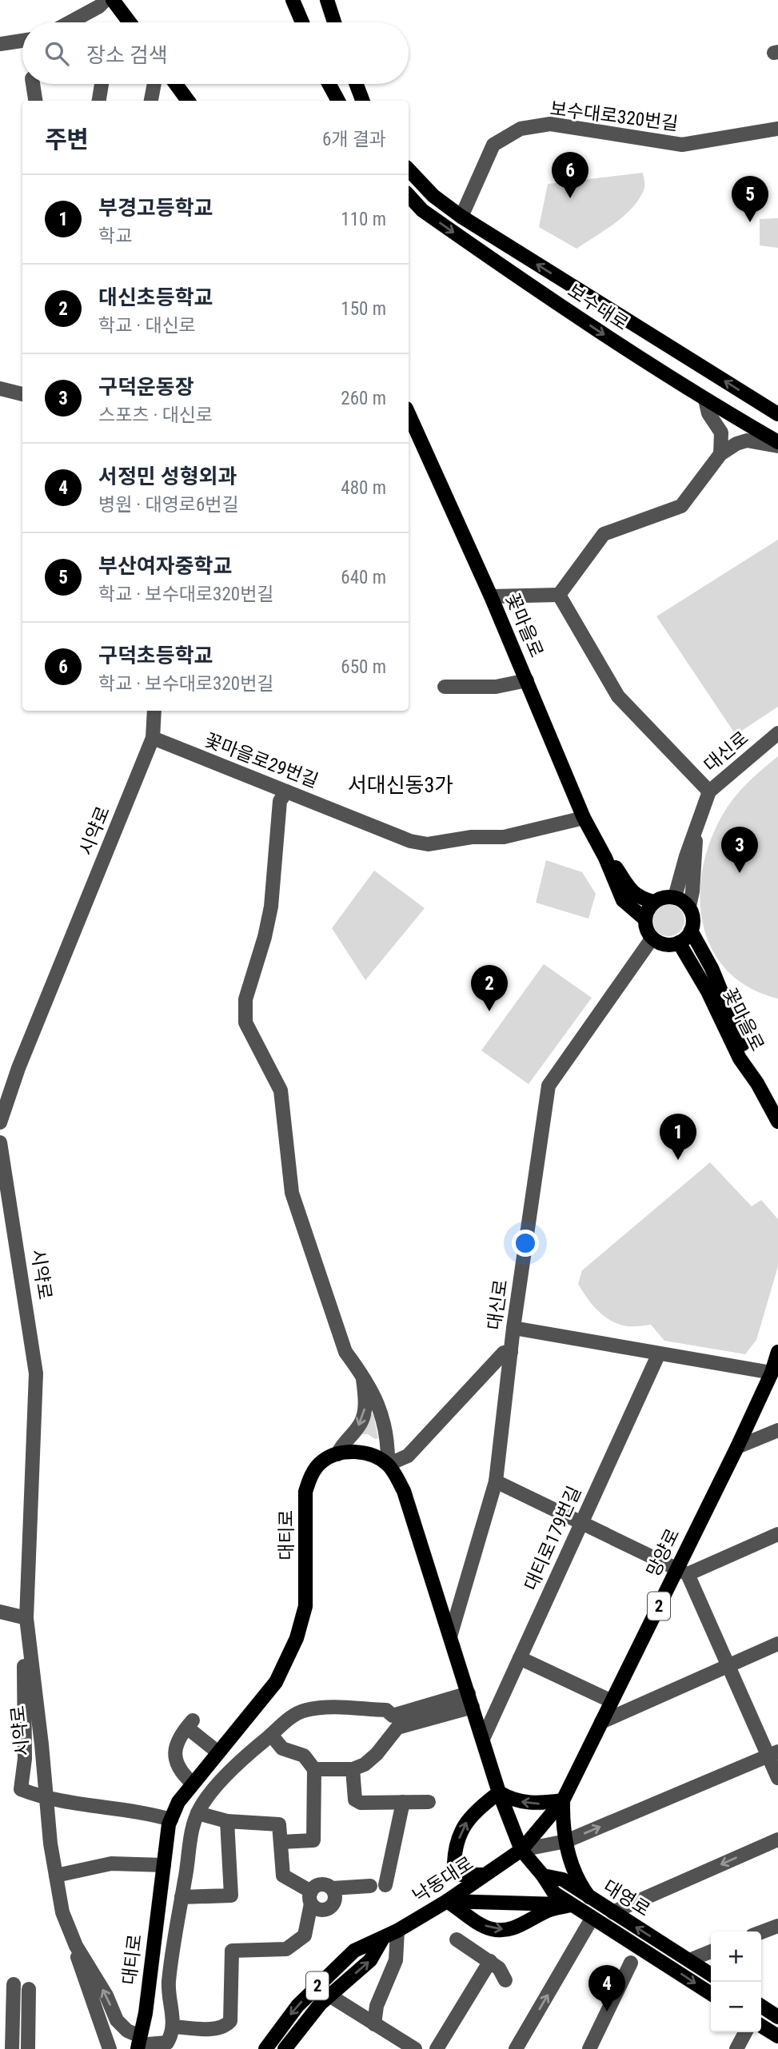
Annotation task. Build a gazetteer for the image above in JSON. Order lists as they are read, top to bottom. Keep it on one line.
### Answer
{"streets":{"main road":["보수대로","꽃마을로","대티로","망양로","2","낙동대로","대영로"],"street":["보수대로320번길","대신로","꽃마을로29번길","시약로","대티로179번길"]},"crossings":[["보수대로320번길","보수대로"],["꽃마을로","대신로"],["꽃마을로","꽃마을로29번길"],["꽃마을로29번길","시약로"],["시약로","대티로"],["망양로","낙동대로"],["2","낙동대로"]],"districts":["서대신동3가"],"page":{"search":"장소 검색","heading":["주변","6개 결과"],"pins":["6","5","3","2","1","4"],"list":[{"mark":"1","name":"부경고등학교","note":"학교","value":"110 m"},{"mark":"2","name":"대신초등학교","note":"학교 · 대신로","value":"150 m"},{"mark":"3","name":"구덕운동장","note":"스포츠 · 대신로","value":"260 m"},{"mark":"4","name":"서정민 성형외과","note":"병원 · 대영로6번길","value":"480 m"},{"mark":"5","name":"부산여자중학교","note":"학교 · 보수대로320번길","value":"640 m"},{"mark":"6","name":"구덕초등학교","note":"학교 · 보수대로320번길","value":"650 m"}],"map_buttons":["+","−"]}}
